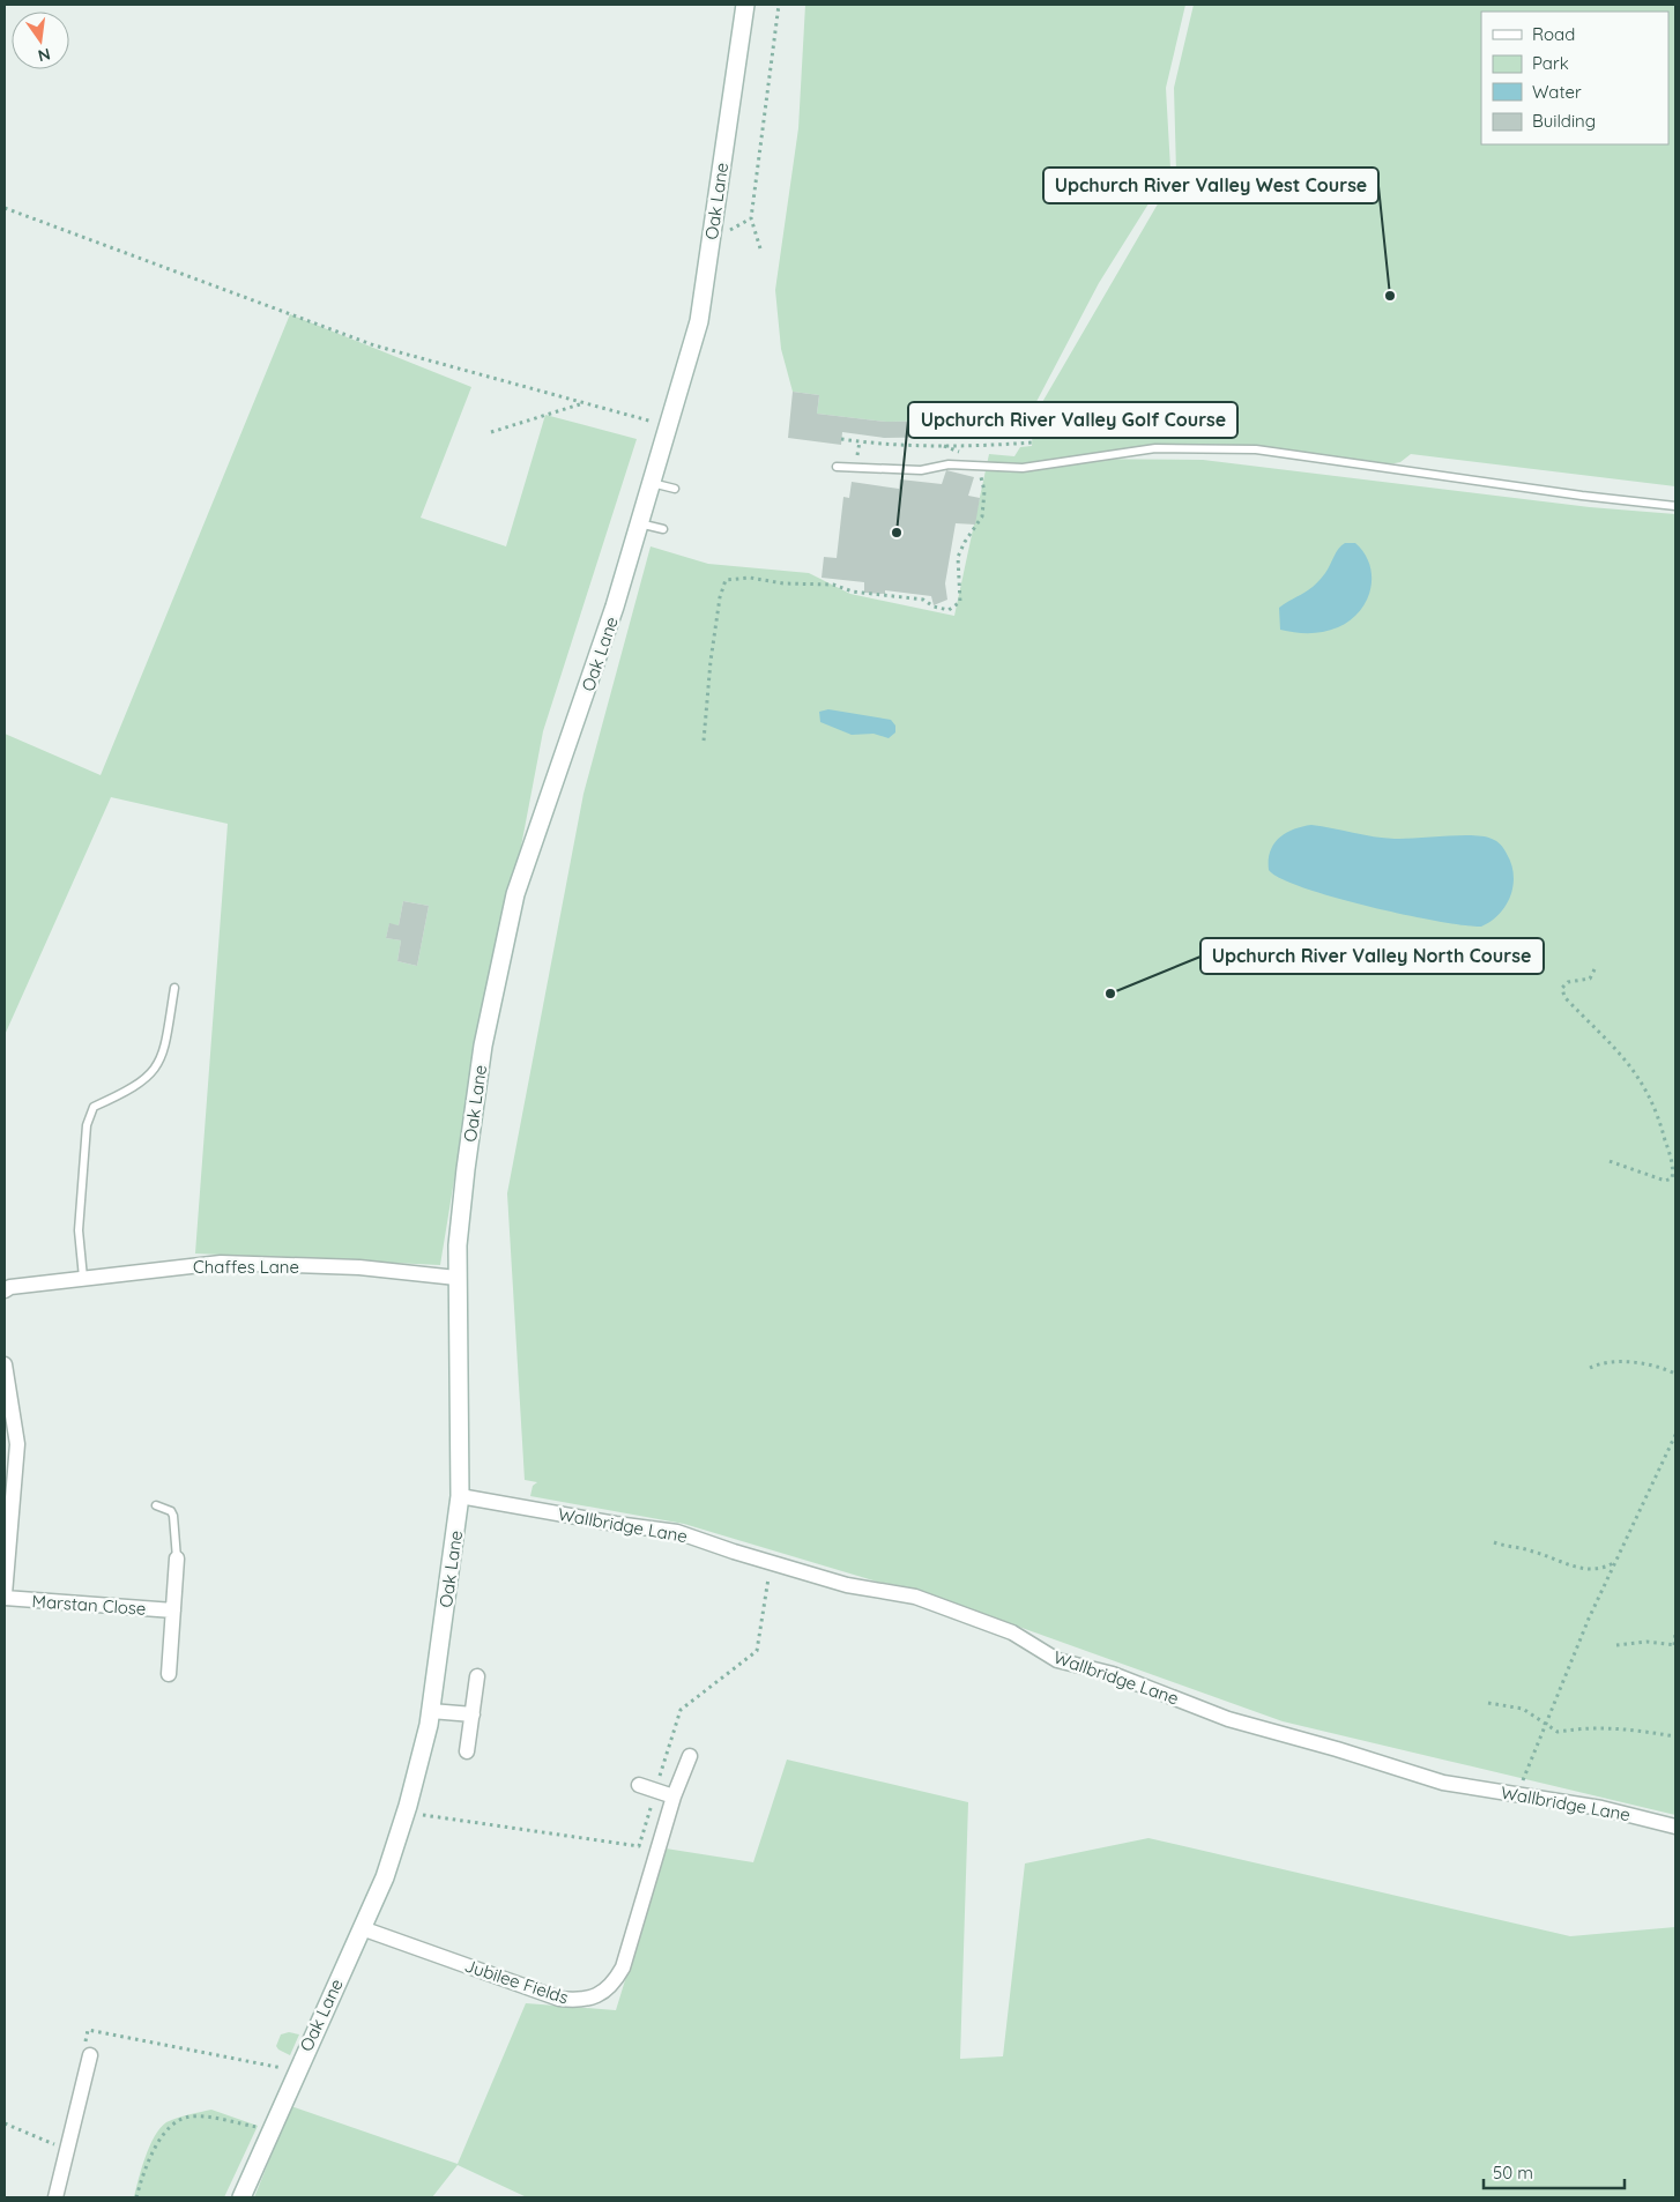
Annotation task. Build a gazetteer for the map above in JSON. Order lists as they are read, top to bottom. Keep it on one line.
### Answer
{"streets":{"street":["Oak Lane","Chaffes Lane","Wallbridge Lane","Marstan Close","Jubilee Fields"]},"crossings":[["Oak Lane","Chaffes Lane"],["Oak Lane","Wallbridge Lane"],["Oak Lane","Jubilee Fields"]],"places":["Upchurch River Valley West Course","Upchurch River Valley Golf Course","Upchurch River Valley North Course"],"legend":["Road","Park","Water","Building"],"scale_bar":"50 m","north":"bottom"}
